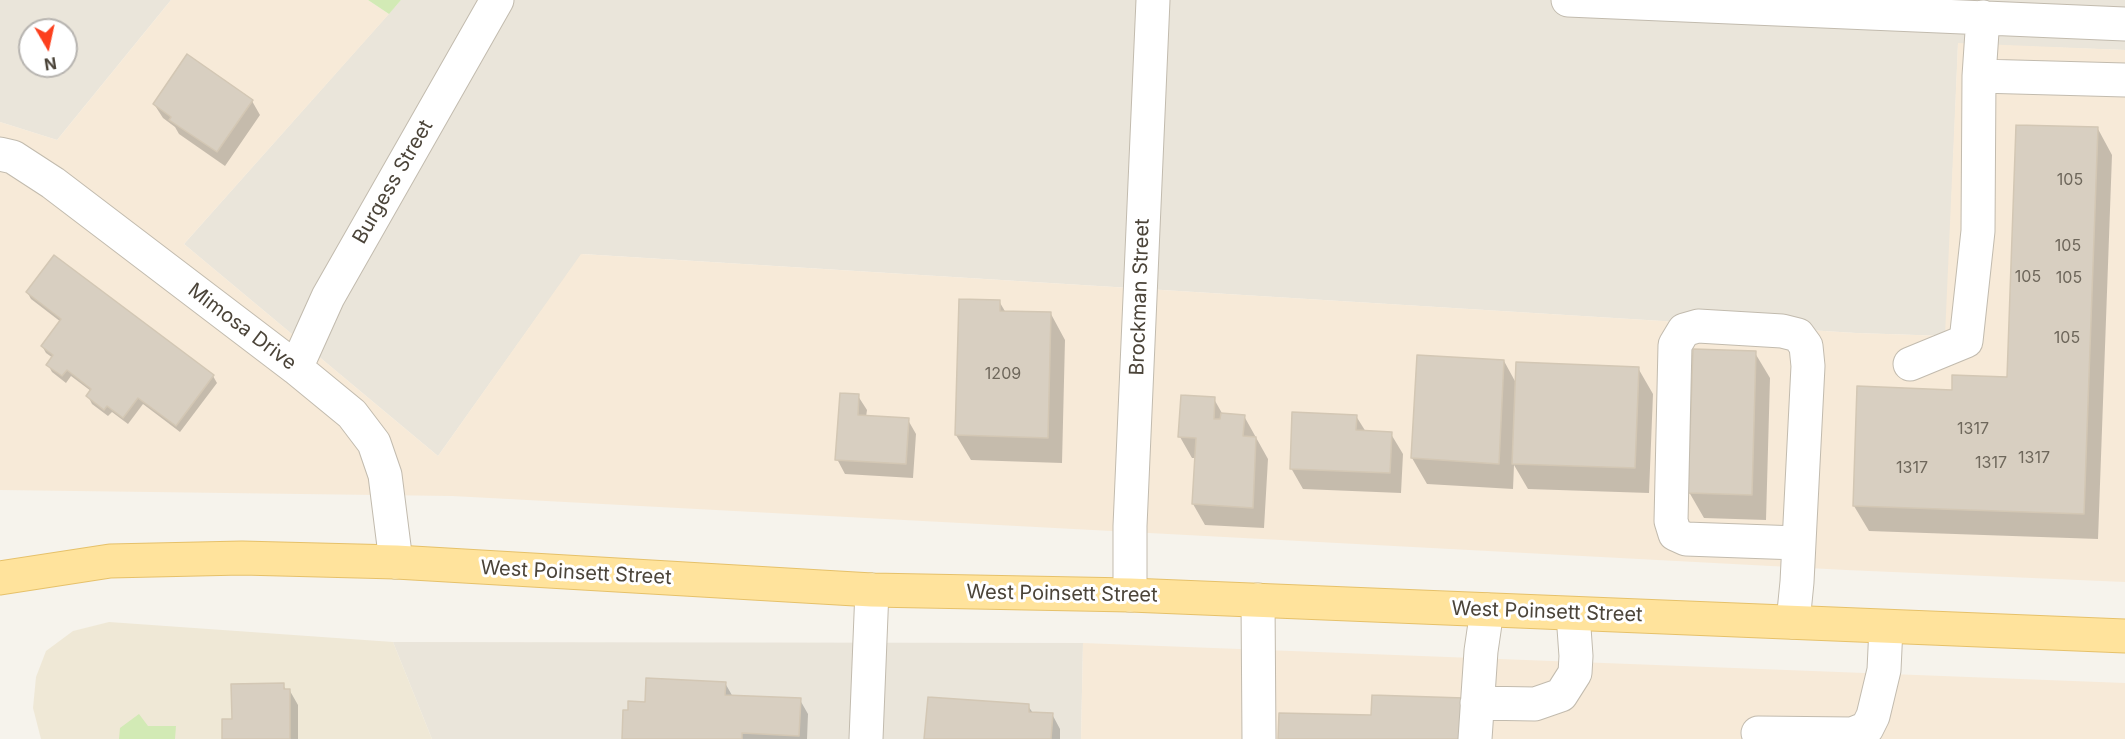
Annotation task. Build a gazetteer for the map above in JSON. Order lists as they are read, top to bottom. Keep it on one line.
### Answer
{"streets":{"main road":["West Poinsett Street"],"street":["Burgess Street","Brockman Street","Mimosa Drive"]},"crossings":[["Burgess Street","Mimosa Drive"],["Brockman Street","West Poinsett Street"],["Mimosa Drive","West Poinsett Street"]],"house_numbers":["105","105","105","105","105","1209","1317","1317","1317","1317"],"north":"bottom"}
